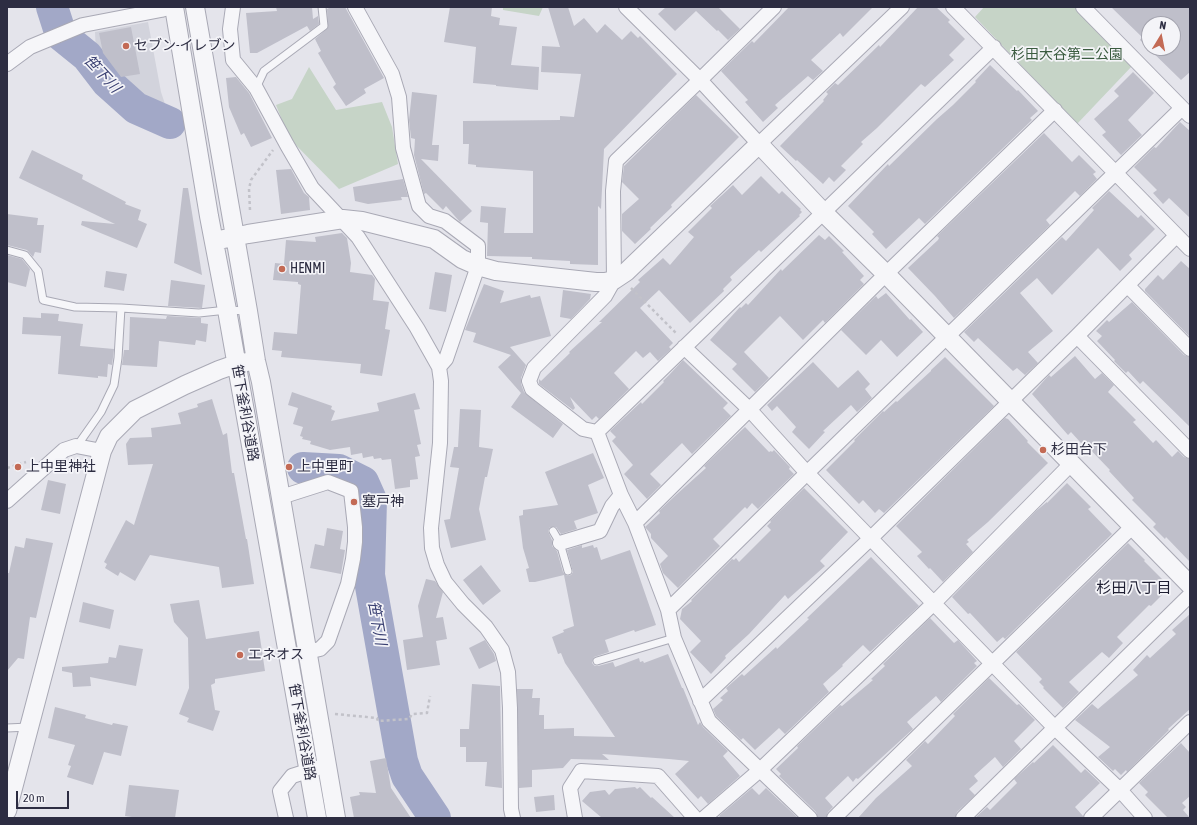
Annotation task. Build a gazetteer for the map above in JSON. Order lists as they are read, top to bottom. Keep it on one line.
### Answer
{"streets":{"street":["笹下釜利谷道路"]},"districts":["杉田八丁目"],"water":["笹下川"],"parks":["杉田大谷第二公園"],"places":["セブン-イレブン","HENMI","杉田台下","上中里神社","上中里町","塞戸神","エネオス"],"scale_bar":"20 m","north":"top"}
